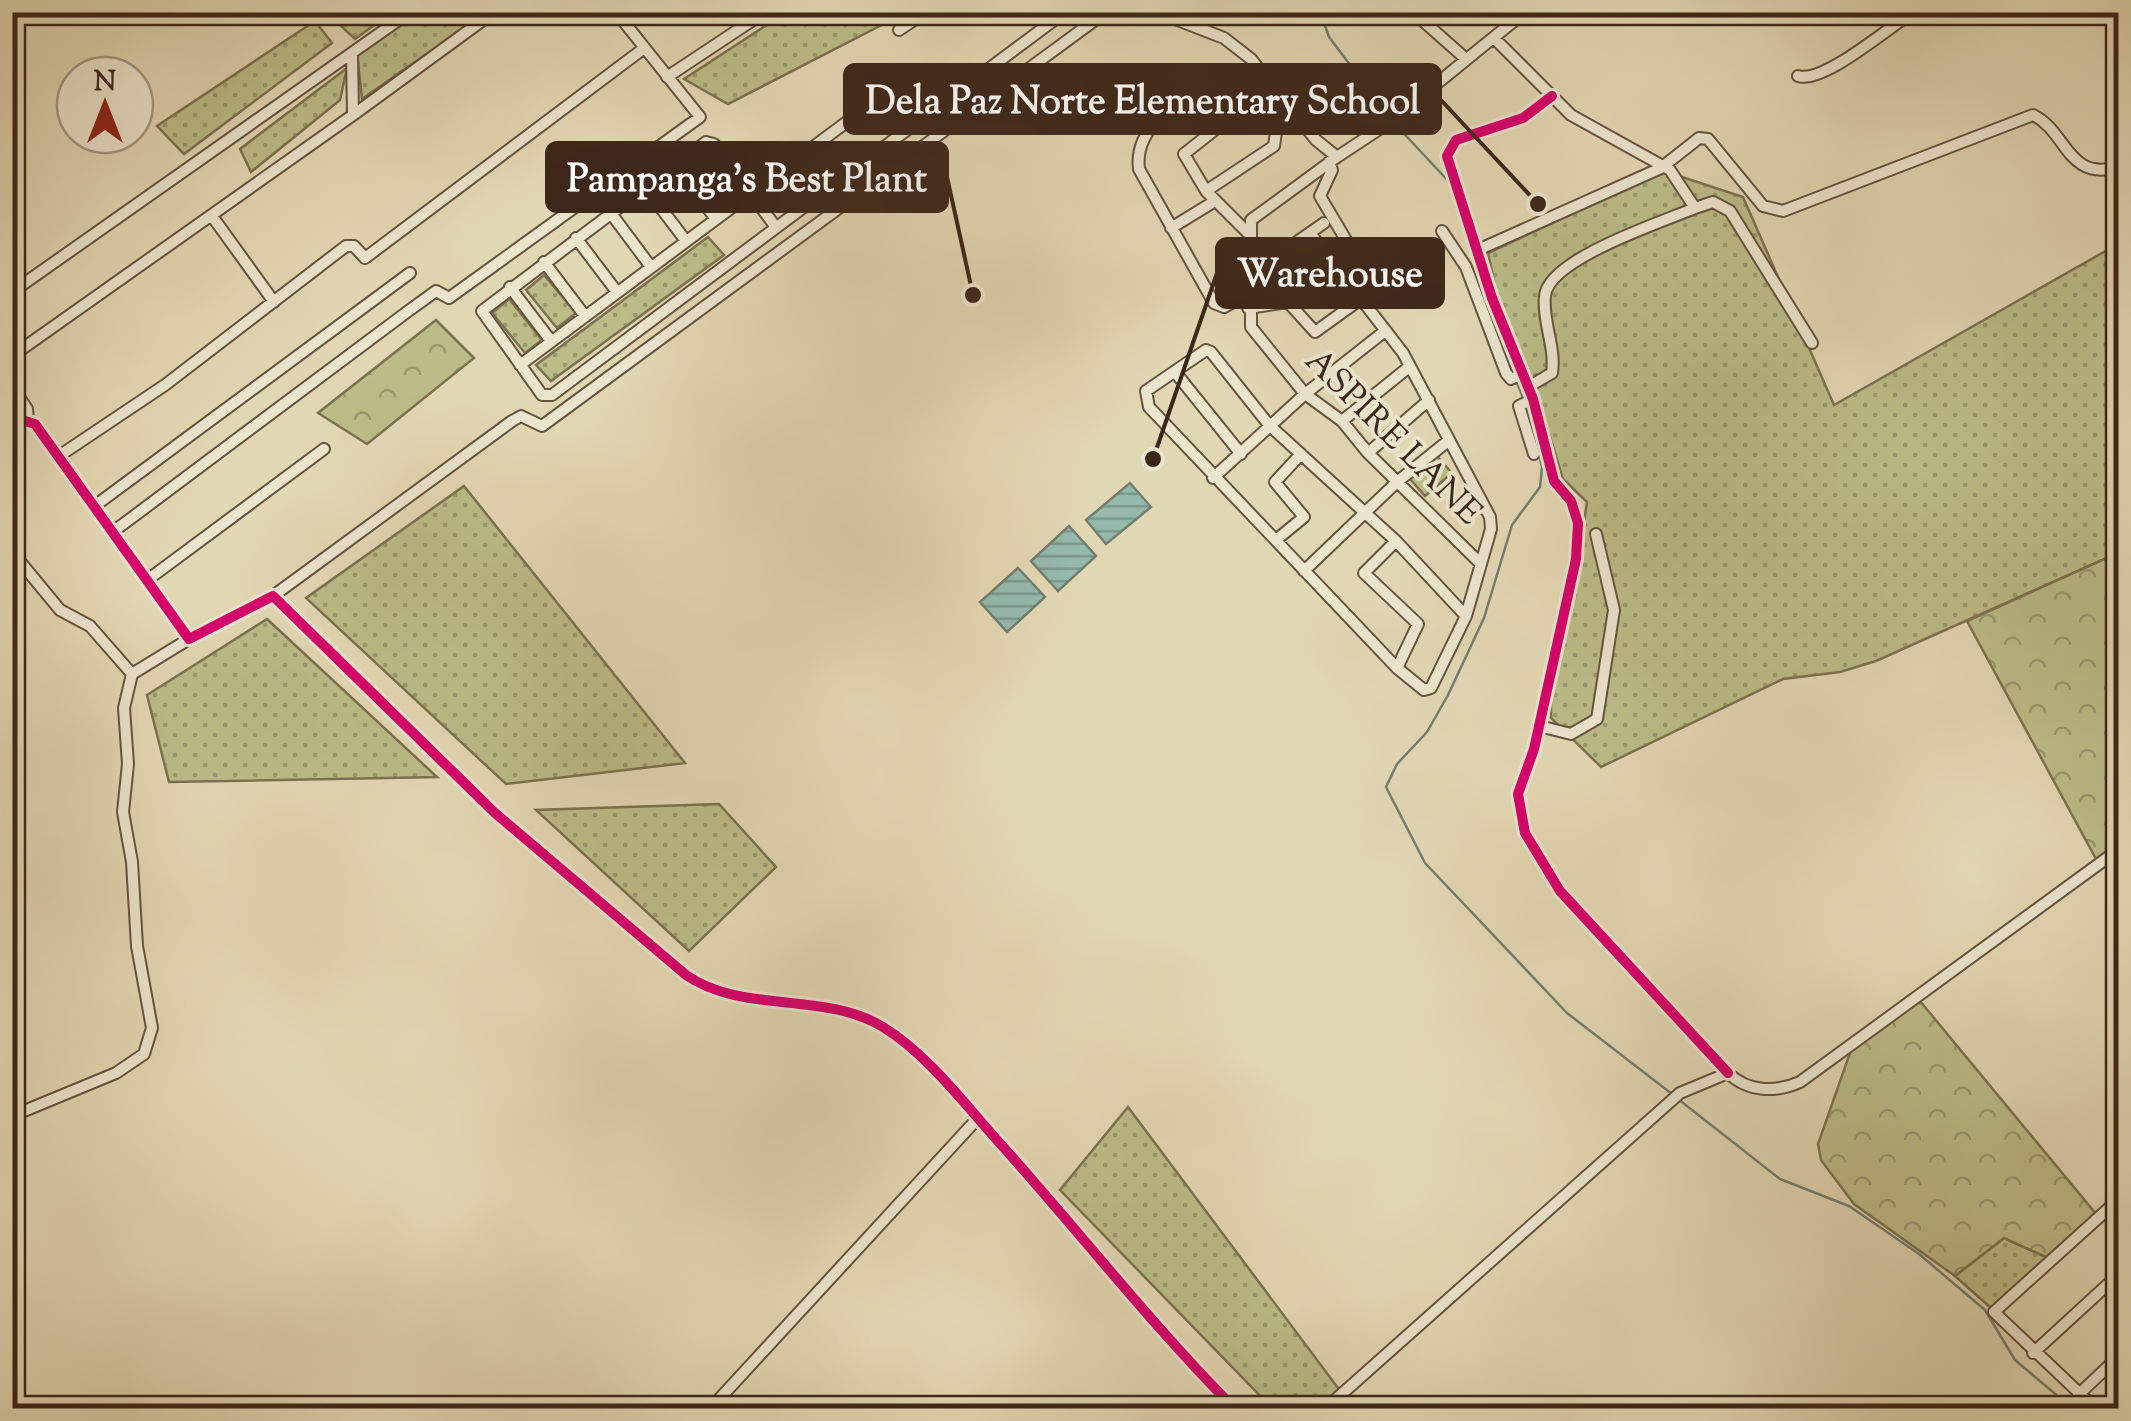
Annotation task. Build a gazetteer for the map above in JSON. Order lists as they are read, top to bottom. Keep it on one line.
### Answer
{"streets":{"street":["ASPIRE LANE"]},"places":["Dela Paz Norte Elementary School","Pampanga's Best Plant","Warehouse"],"north":"top"}
